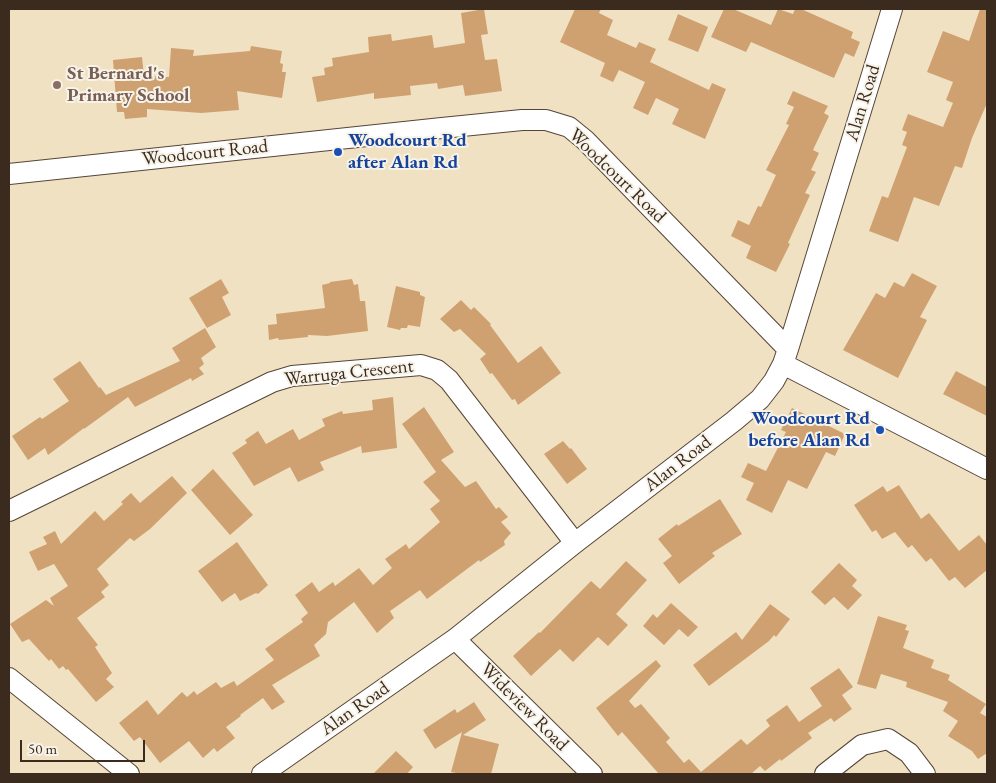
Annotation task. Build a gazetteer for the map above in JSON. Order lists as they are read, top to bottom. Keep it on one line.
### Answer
{"streets":{"street":["Alan Road","Woodcourt Road","Warruga Crescent","Wideview Road"]},"crossings":[["Alan Road","Woodcourt Road"],["Alan Road","Warruga Crescent"],["Alan Road","Wideview Road"]],"places":["St Bernard's Primary School","Woodcourt Rd after Alan Rd","Woodcourt Rd before Alan Rd"],"scale_bar":"50 m"}
